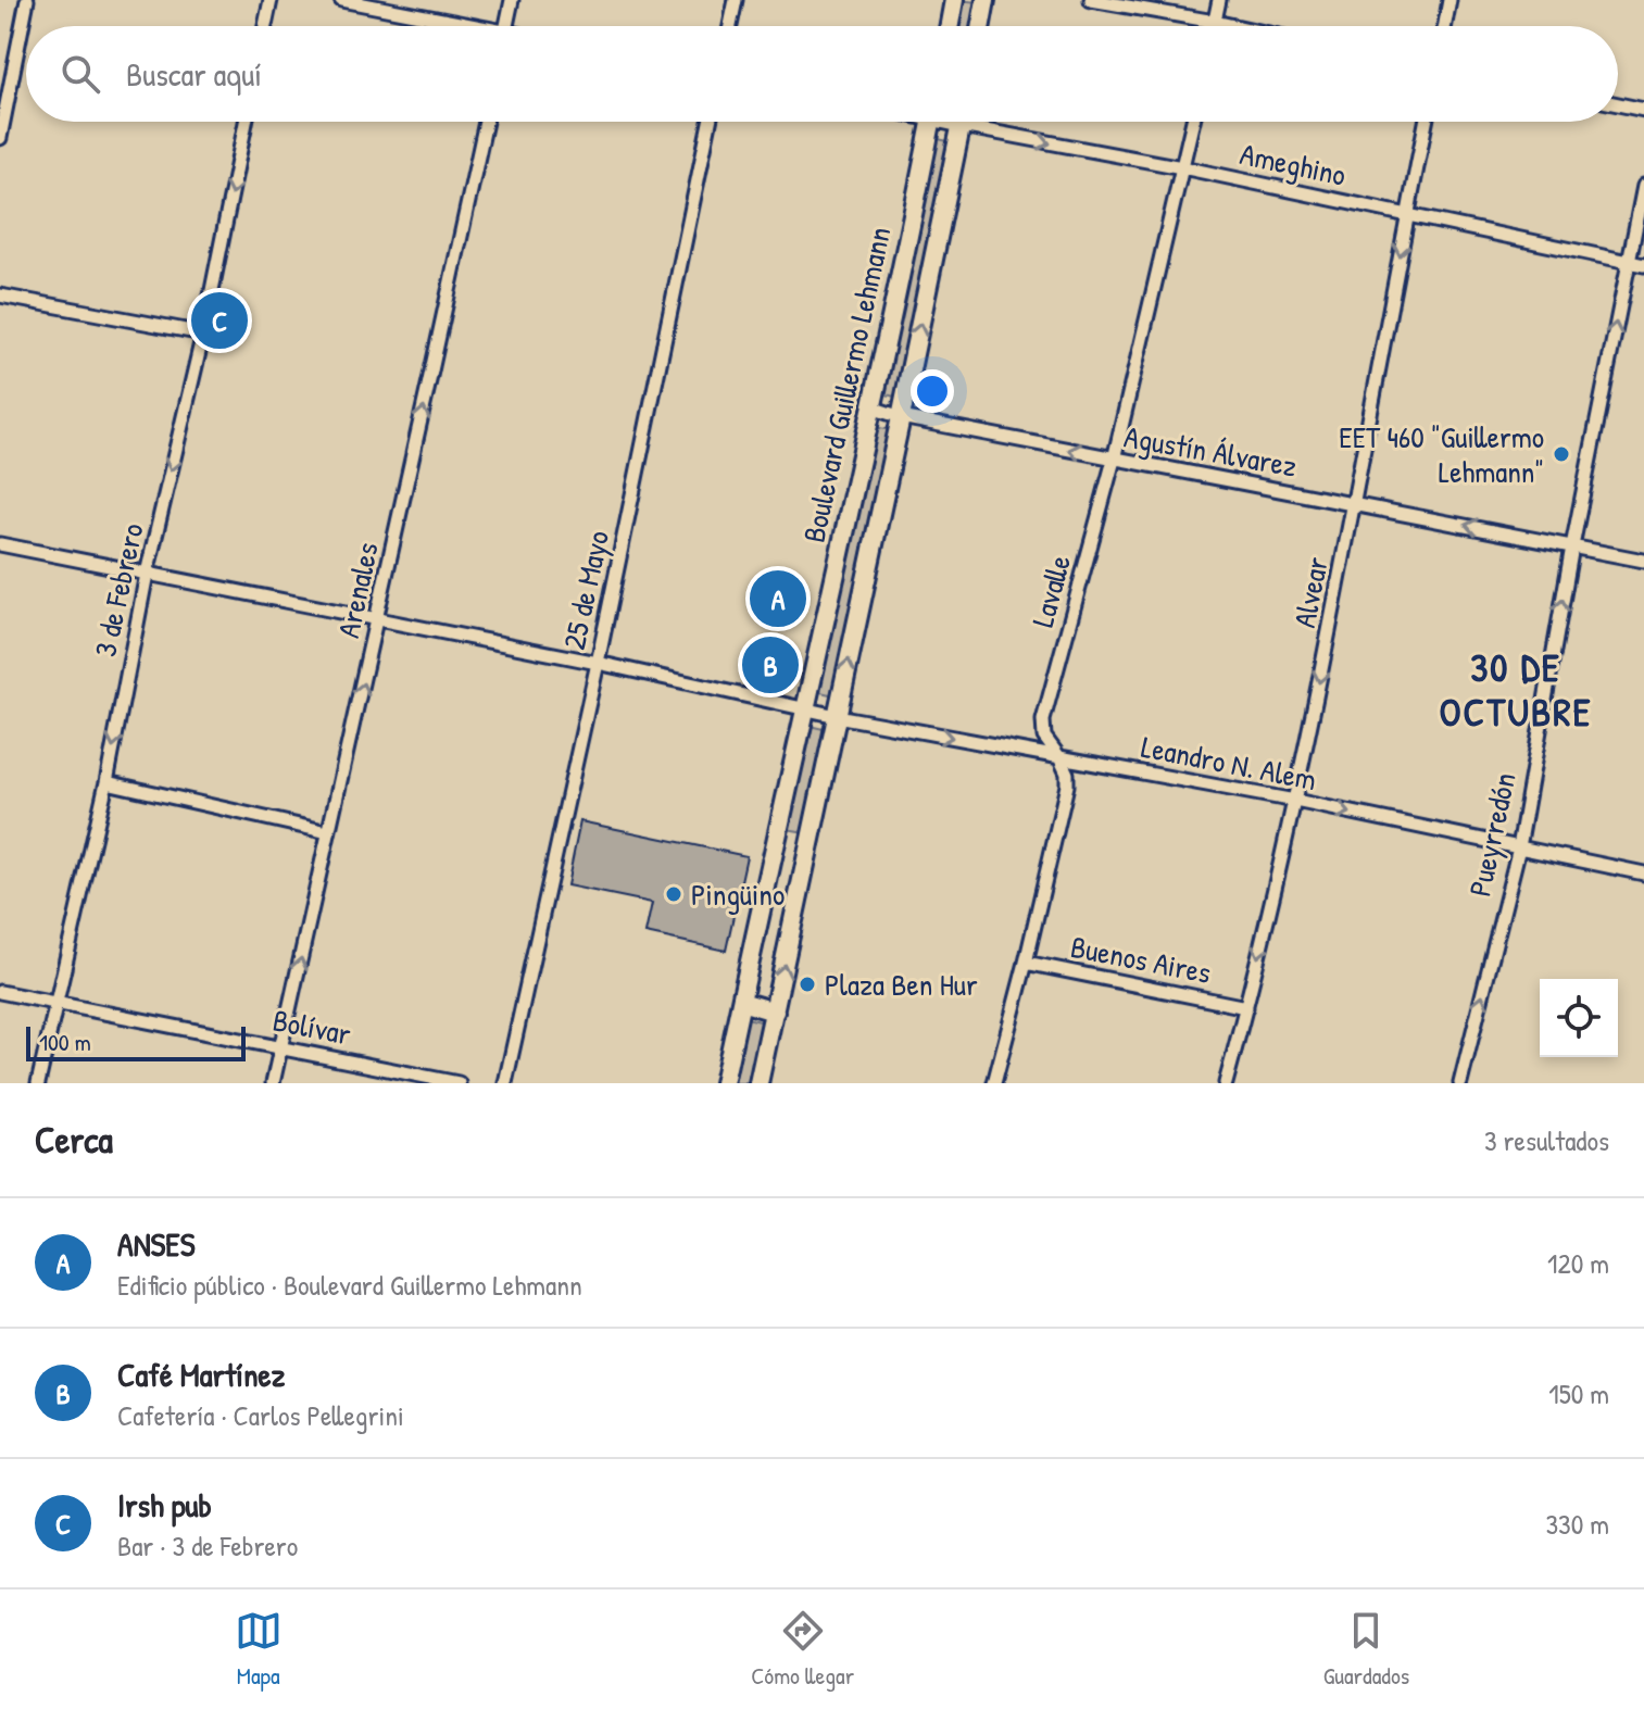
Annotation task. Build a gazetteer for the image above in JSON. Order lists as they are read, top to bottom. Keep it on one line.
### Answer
{"streets":{"main road":["Boulevard Guillermo Lehmann"],"street":["Ameghino","Agustín Álvarez","3 de Febrero","Arenales","25 de Mayo","Lavalle","Alvear","Leandro N. Alem","Pueyrredón","Buenos Aires","Bolívar"]},"crossings":[["Ameghino","Boulevard Guillermo Lehmann"],["Ameghino","Lavalle"],["Ameghino","Alvear"],["Ameghino","Pueyrredón"],["Boulevard Guillermo Lehmann","Agustín Álvarez"],["Boulevard Guillermo Lehmann","Leandro N. Alem"],["Agustín Álvarez","Lavalle"],["Agustín Álvarez","Alvear"],["Agustín Álvarez","Pueyrredón"],["3 de Febrero","Leandro N. Alem"],["3 de Febrero","Bolívar"],["Arenales","Leandro N. Alem"],["Arenales","Bolívar"],["25 de Mayo","Leandro N. Alem"],["Lavalle","Leandro N. Alem"],["Lavalle","Buenos Aires"],["Alvear","Leandro N. Alem"],["Alvear","Buenos Aires"],["Leandro N. Alem","Pueyrredón"]],"one_way":["Agustín Álvarez","3 de Febrero","Arenales","Alvear","Pueyrredón"],"districts":["30 DE OCTUBRE"],"places":["EET 460 \"Guillermo Lehmann\"","Pingüino","Plaza Ben Hur"],"scale_bar":"100 m","page":{"search":"Buscar aquí","pins":["C","A","B"],"scale":"100 m","heading":["Cerca","3 resultados"],"list":[{"mark":"A","name":"ANSES","note":"Edificio público · Boulevard Guillermo Lehmann","value":"120 m"},{"mark":"B","name":"Café Martínez","note":"Cafetería · Carlos Pellegrini","value":"150 m"},{"mark":"C","name":"Irsh pub","note":"Bar · 3 de Febrero","value":"330 m"}],"nav":["Mapa","Cómo llegar","Guardados"]}}
